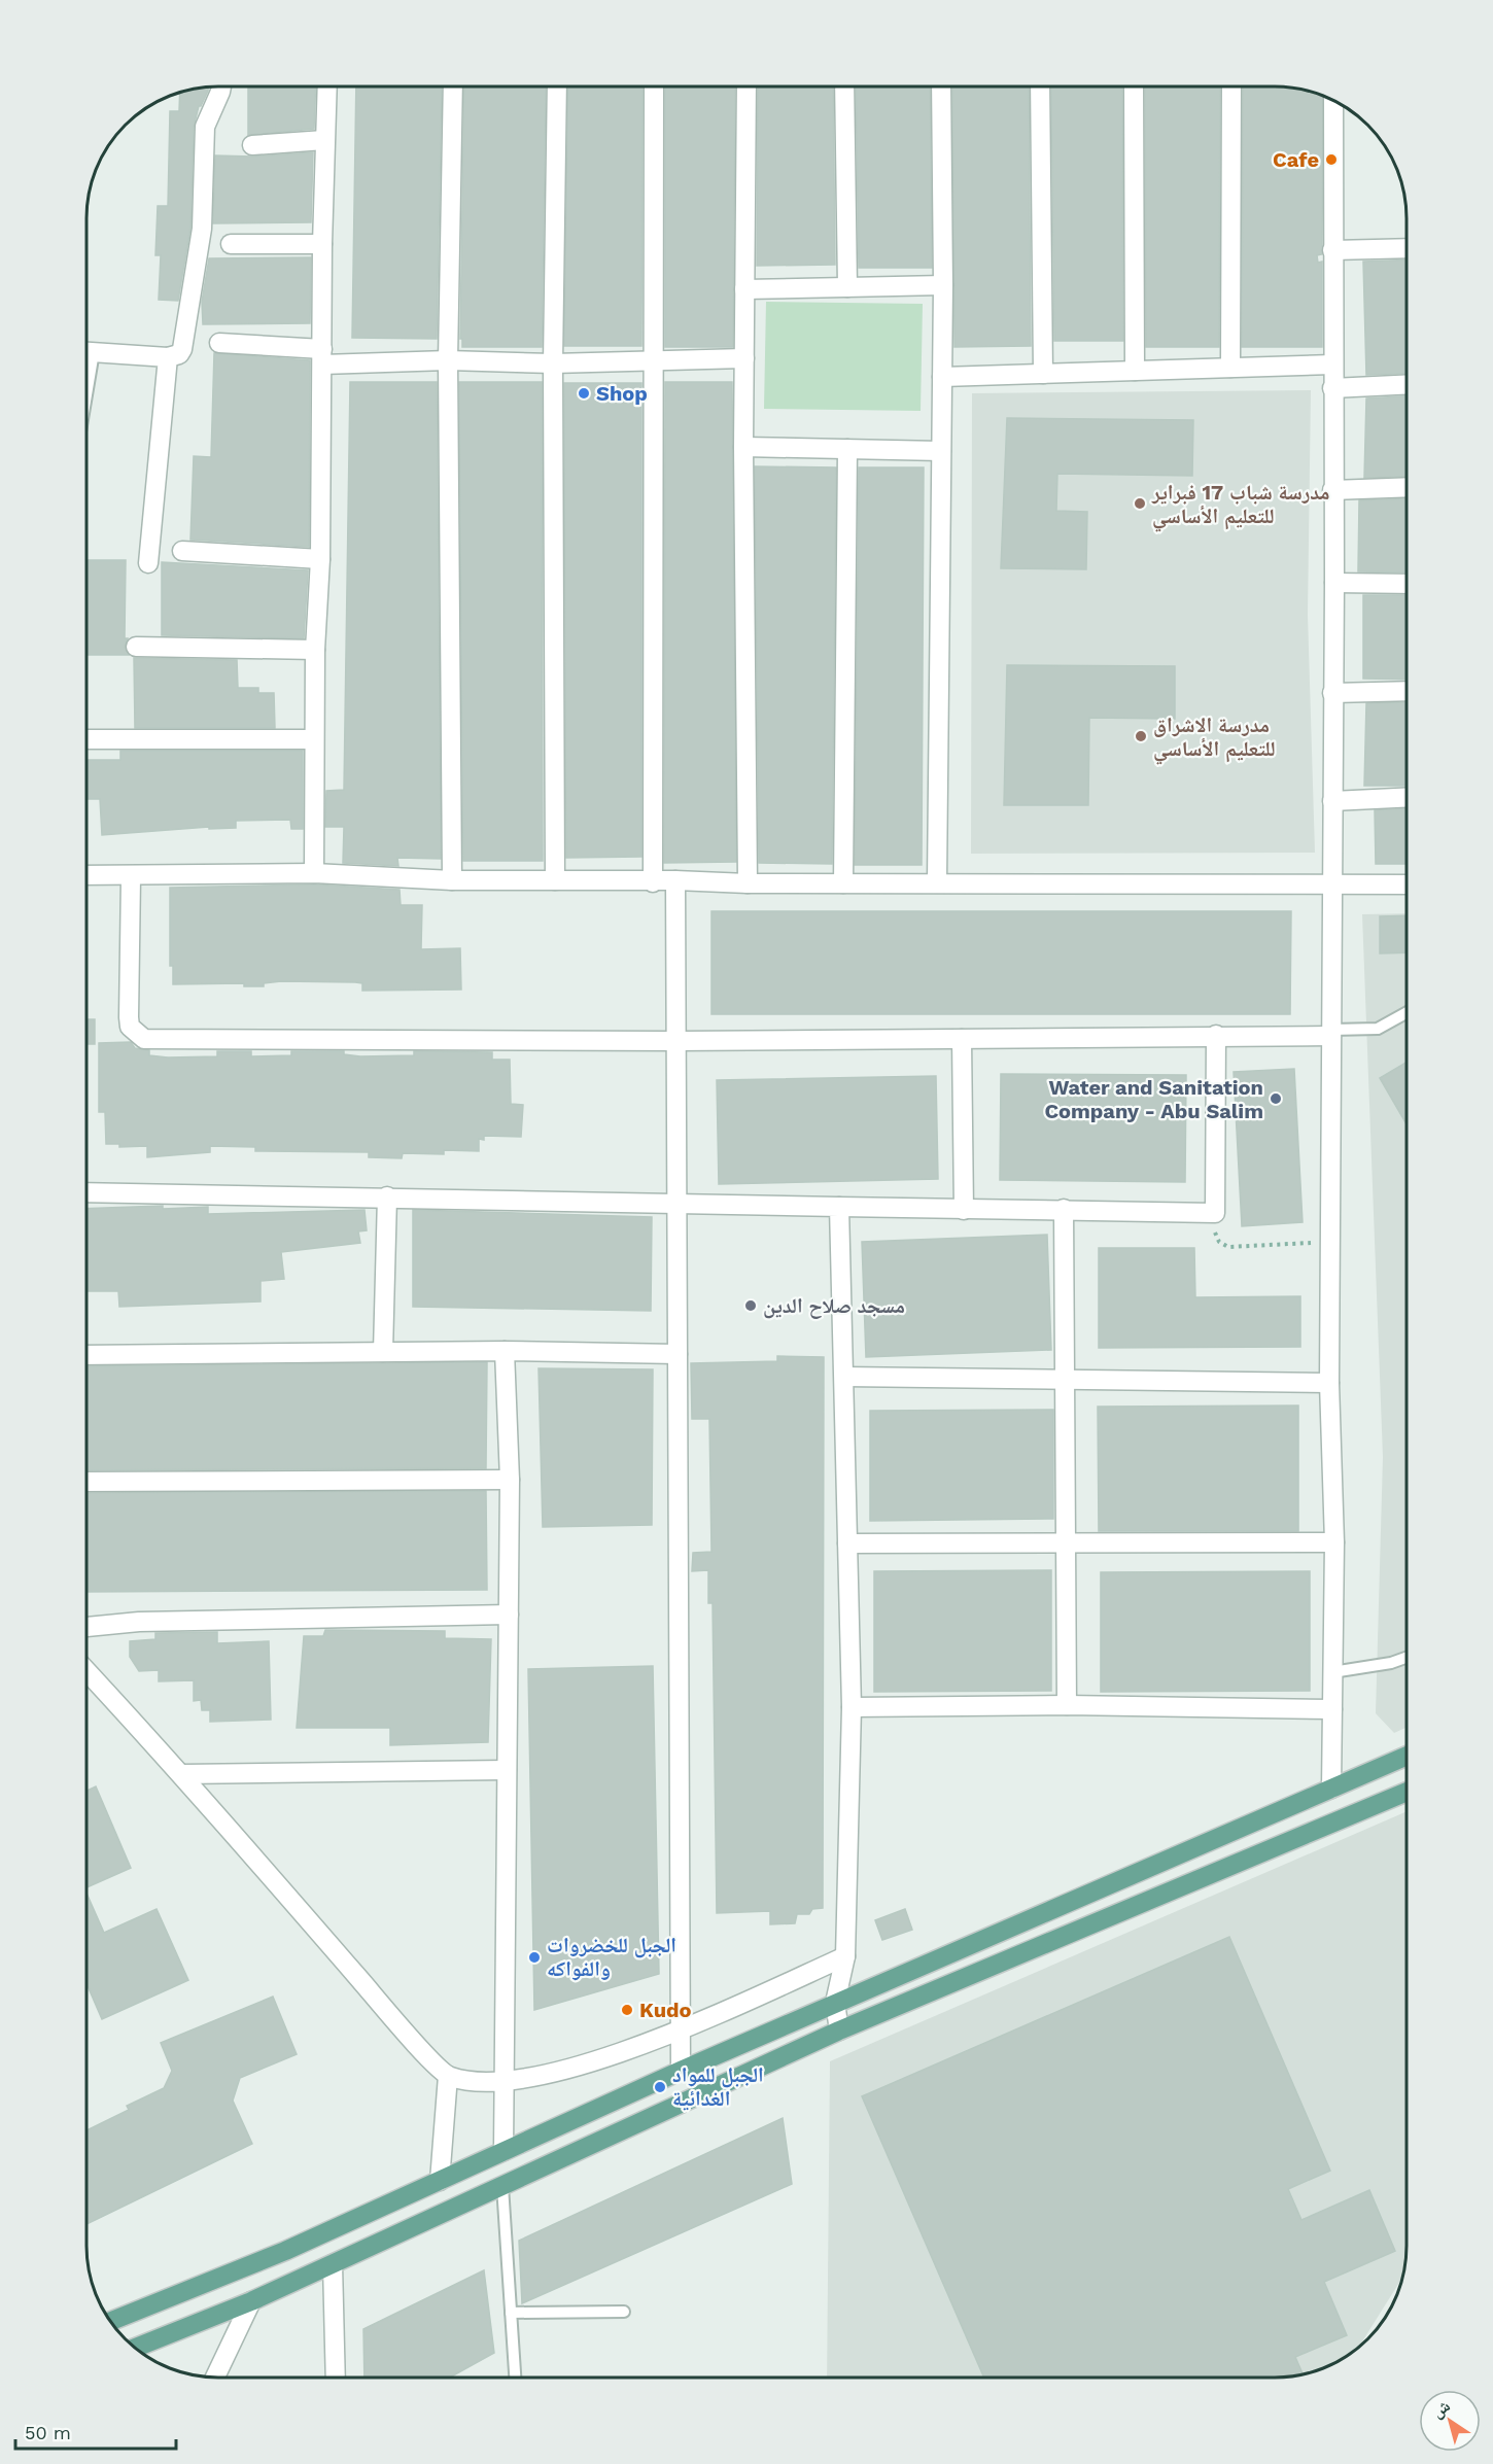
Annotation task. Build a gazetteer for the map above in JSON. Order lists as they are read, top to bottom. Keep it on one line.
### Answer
{"places":["Cafe","Shop","مدرسة شباب 17 فبراير للتعليم الأساسي","مدرسة الاشراق للتعليم الأساسي","Water and Sanitation Company - Abu Salim","مسجد صلاح الدين","الجبل للخضروات والفواكه","Kudo","الجبل للمواد الغدائية"],"scale_bar":"50 m","north":"top left"}
